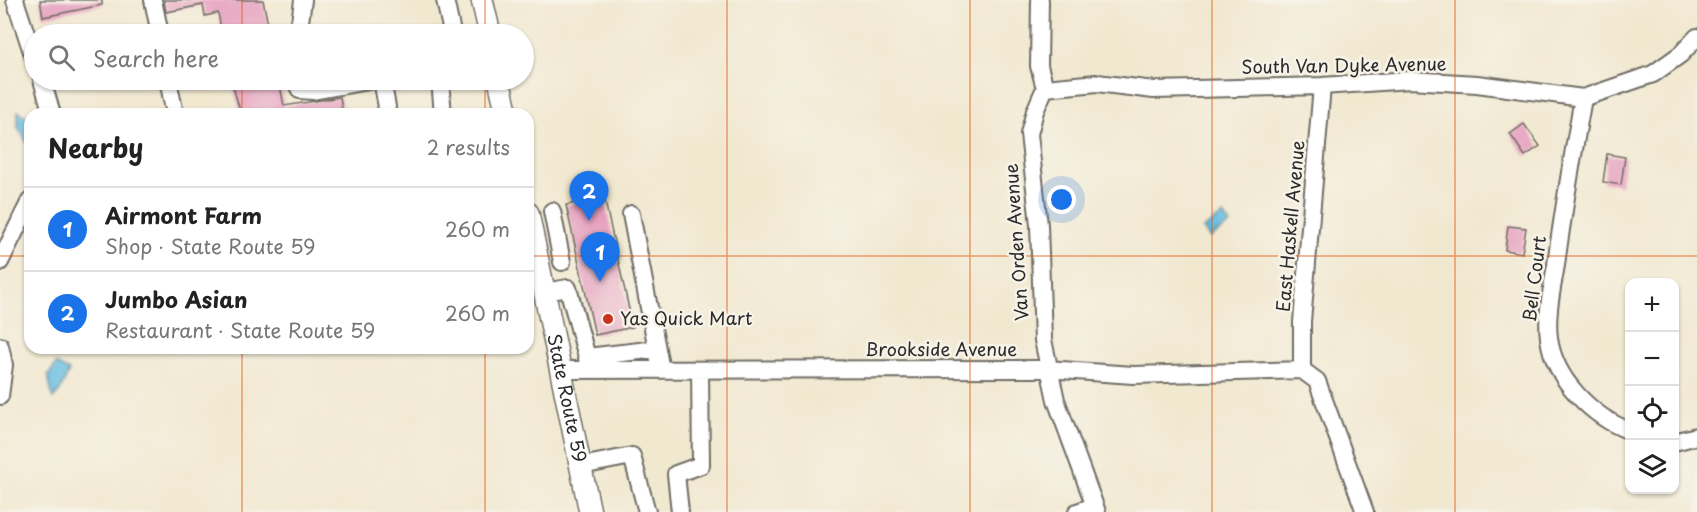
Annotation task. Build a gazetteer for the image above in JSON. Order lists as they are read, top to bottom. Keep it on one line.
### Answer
{"streets":{"main road":["State Route 59"],"street":["South Van Dyke Avenue","East Haskell Avenue","Van Orden Avenue","Bell Court","Brookside Avenue"]},"crossings":[["South Van Dyke Avenue","East Haskell Avenue"],["South Van Dyke Avenue","Van Orden Avenue"],["South Van Dyke Avenue","Bell Court"],["East Haskell Avenue","Brookside Avenue"],["Van Orden Avenue","Brookside Avenue"],["Brookside Avenue","State Route 59"]],"places":["Yas Quick Mart"],"page":{"search":"Search here","heading":["Nearby","2 results"],"pins":["2","1"],"list":[{"mark":"1","name":"Airmont Farm","note":"Shop · State Route 59","value":"260 m"},{"mark":"2","name":"Jumbo Asian","note":"Restaurant · State Route 59","value":"260 m"}],"map_buttons":["+","−"]}}
